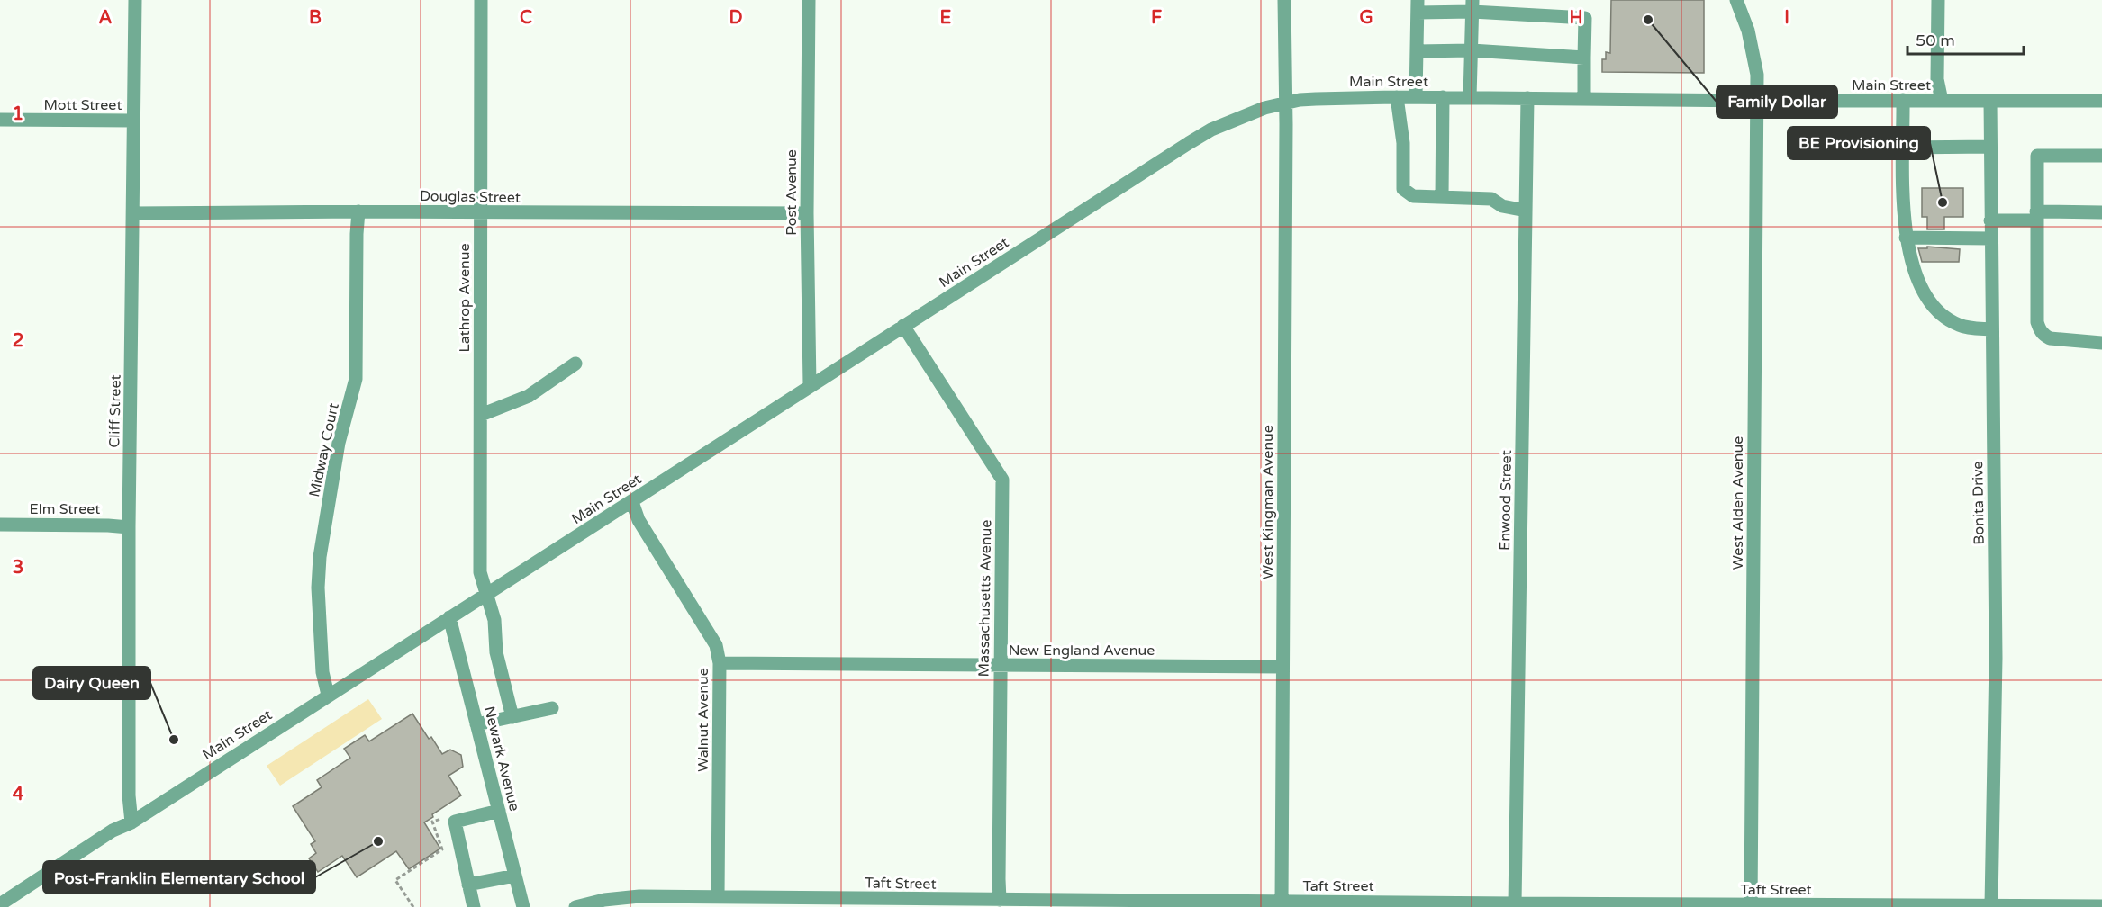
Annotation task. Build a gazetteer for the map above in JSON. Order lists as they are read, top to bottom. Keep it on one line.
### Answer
{"streets":{"street":["Main Street","Mott Street","Post Avenue","Douglas Street","Lathrop Avenue","Cliff Street","Midway Court","Enwood Street","West Kingman Avenue","West Alden Avenue","Bonita Drive","Elm Street","Massachusetts Avenue","New England Avenue","Walnut Avenue","Newark Avenue","Taft Street"]},"crossings":[["Main Street","Post Avenue"],["Main Street","Lathrop Avenue"],["Main Street","Cliff Street"],["Main Street","Midway Court"],["Main Street","Enwood Street"],["Main Street","West Kingman Avenue"],["Main Street","West Alden Avenue"],["Main Street","Bonita Drive"],["Main Street","Massachusetts Avenue"],["Main Street","Walnut Avenue"],["Main Street","Newark Avenue"],["Mott Street","Cliff Street"],["Post Avenue","Douglas Street"],["Douglas Street","Lathrop Avenue"],["Douglas Street","Cliff Street"],["Douglas Street","Midway Court"],["Cliff Street","Elm Street"],["Enwood Street","Taft Street"],["West Kingman Avenue","New England Avenue"],["West Kingman Avenue","Taft Street"],["West Alden Avenue","Taft Street"],["Bonita Drive","Taft Street"],["Massachusetts Avenue","New England Avenue"],["Massachusetts Avenue","Taft Street"],["New England Avenue","Walnut Avenue"],["Walnut Avenue","Taft Street"]],"places":["Family Dollar","BE Provisioning","Dairy Queen","Post-Franklin Elementary School"],"scale_bar":"50 m","grid":{"columns":["A","B","C","D","E","F","G","H","I"],"rows":["1","2","3","4"]}}
